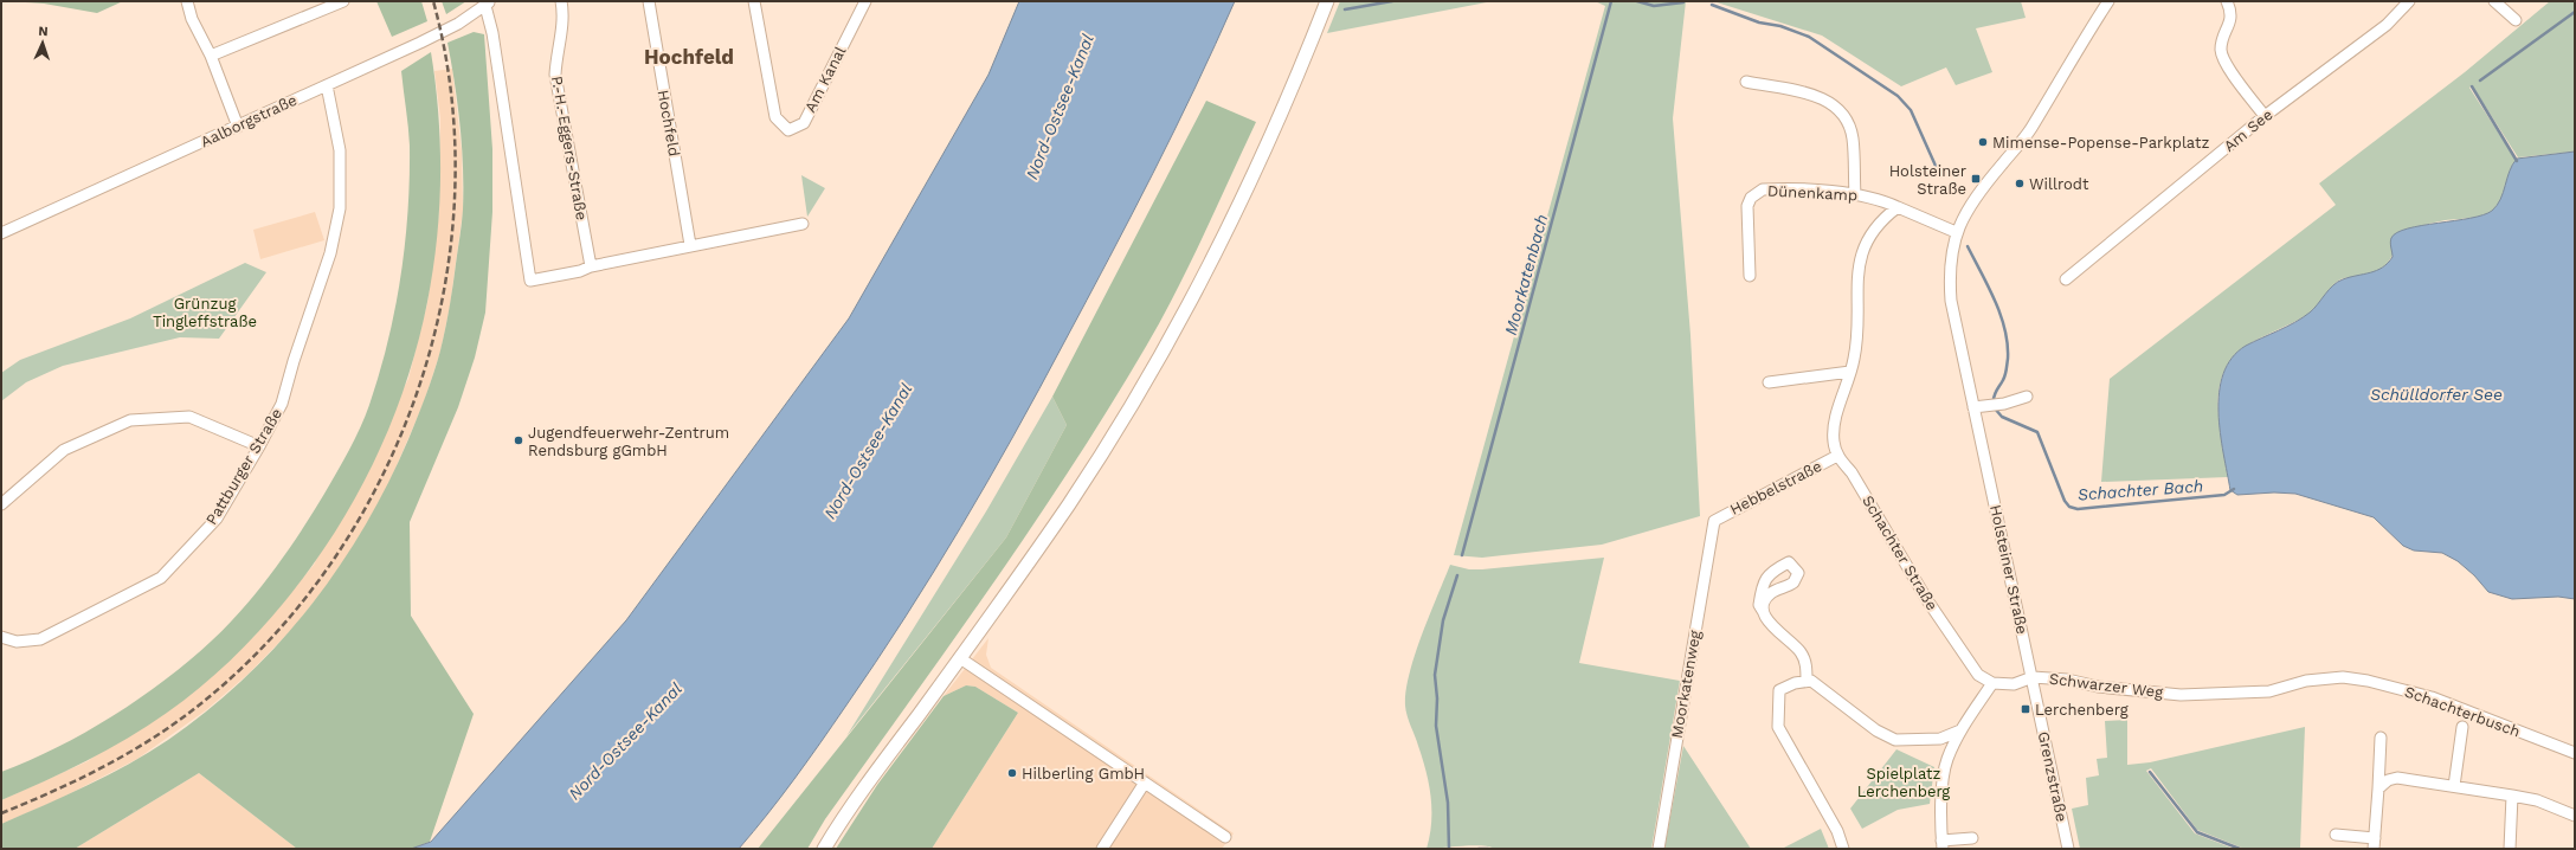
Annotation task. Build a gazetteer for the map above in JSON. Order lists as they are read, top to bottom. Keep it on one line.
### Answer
{"streets":{"street":["Am Kanal","Aalborgstraße","Hochfeld","Am See","P.-H.-Eggers-Straße","Dünenkamp","Pattburger Straße","Hebbelstraße","Schachter Straße","Holsteiner Straße","Moorkatenweg","Schwarzer Weg","Schachterbusch","Grenzstraße"]},"crossings":[["Aalborgstraße","Pattburger Straße"],["Hebbelstraße","Schachter Straße"],["Hebbelstraße","Moorkatenweg"],["Holsteiner Straße","Schwarzer Weg"],["Holsteiner Straße","Grenzstraße"],["Schwarzer Weg","Schachterbusch"],["Schwarzer Weg","Grenzstraße"]],"districts":["Hochfeld"],"water":["Nord-Ostsee-Kanal","Moorkatenbach","Schülldorfer See","Schachter Bach"],"parks":["Grünzug Tingleffstraße","Spielplatz Lerchenberg"],"places":{"other":["Mimense-Popense-Parkplatz","Willrodt","Jugendfeuerwehr-Zentrum Rendsburg gGmbH","Hilberling GmbH"],"transit":["Holsteiner Straße","Lerchenberg"]},"north":"top"}
